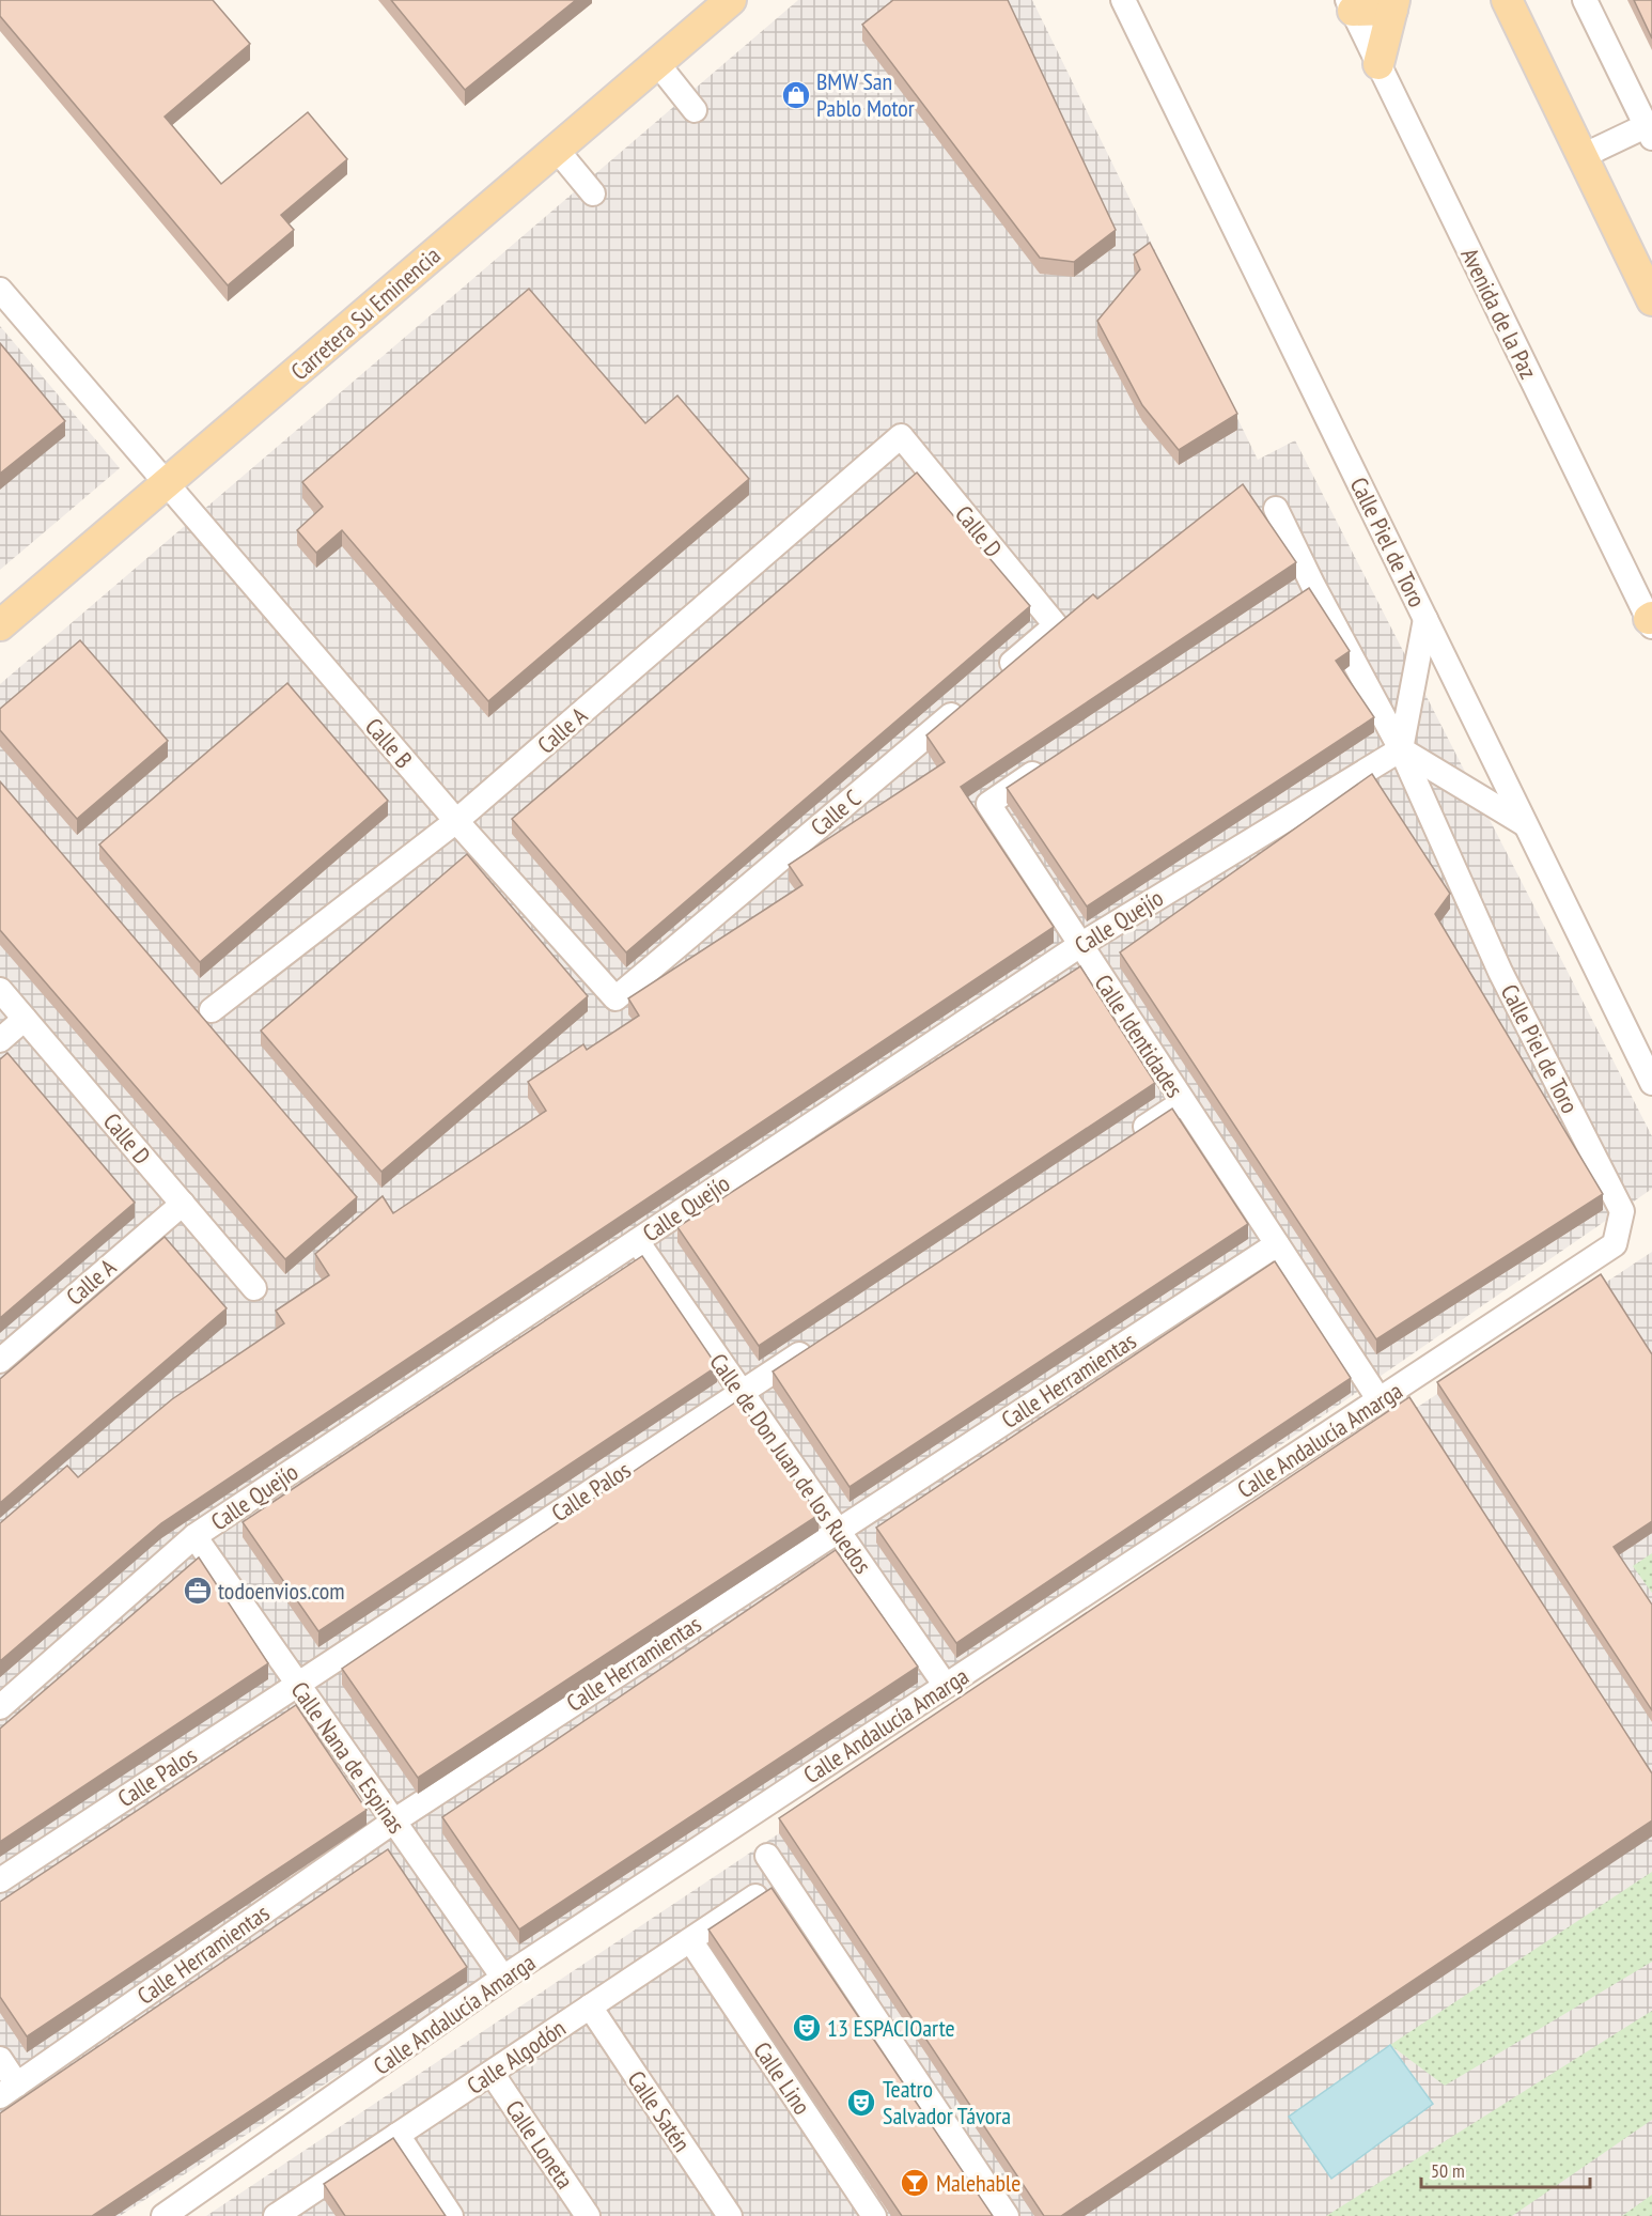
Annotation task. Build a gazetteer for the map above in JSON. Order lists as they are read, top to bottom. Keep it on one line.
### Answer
{"streets":{"main road":["Carretera Su Eminencia"],"street":["Avenida de la Paz","Calle D","Calle Piel de Toro","Calle A","Calle B","Calle C","Calle Quejío","Calle Identidades","Calle Herramientas","Calle Andalucía Amarga","Calle de Don Juan de los Ruedos","Calle Palos","Calle Nana de Espinas","Calle Algodón","Calle Lino","Calle Satén","Calle Loneta"]},"crossings":[["Carretera Su Eminencia","Calle B"],["Calle D","Calle A"],["Calle Piel de Toro","Calle Quejío"],["Calle Piel de Toro","Calle Andalucía Amarga"],["Calle A","Calle B"],["Calle B","Calle C"],["Calle Quejío","Calle Identidades"],["Calle Quejío","Calle de Don Juan de los Ruedos"],["Calle Quejío","Calle Nana de Espinas"],["Calle Identidades","Calle Herramientas"],["Calle Identidades","Calle Andalucía Amarga"],["Calle Herramientas","Calle de Don Juan de los Ruedos"],["Calle Herramientas","Calle Nana de Espinas"],["Calle Andalucía Amarga","Calle de Don Juan de los Ruedos"],["Calle Andalucía Amarga","Calle Nana de Espinas"],["Calle de Don Juan de los Ruedos","Calle Palos"],["Calle Palos","Calle Nana de Espinas"],["Calle Algodón","Calle Lino"],["Calle Algodón","Calle Satén"],["Calle Algodón","Calle Loneta"]],"places":{"shop":["BMW San Pablo Motor"],"office":["todoenvios.com"],"theatre":["13 ESPACIOarte","Teatro Salvador Távora"],"bar":["Malehable"]},"scale_bar":"50 m"}
